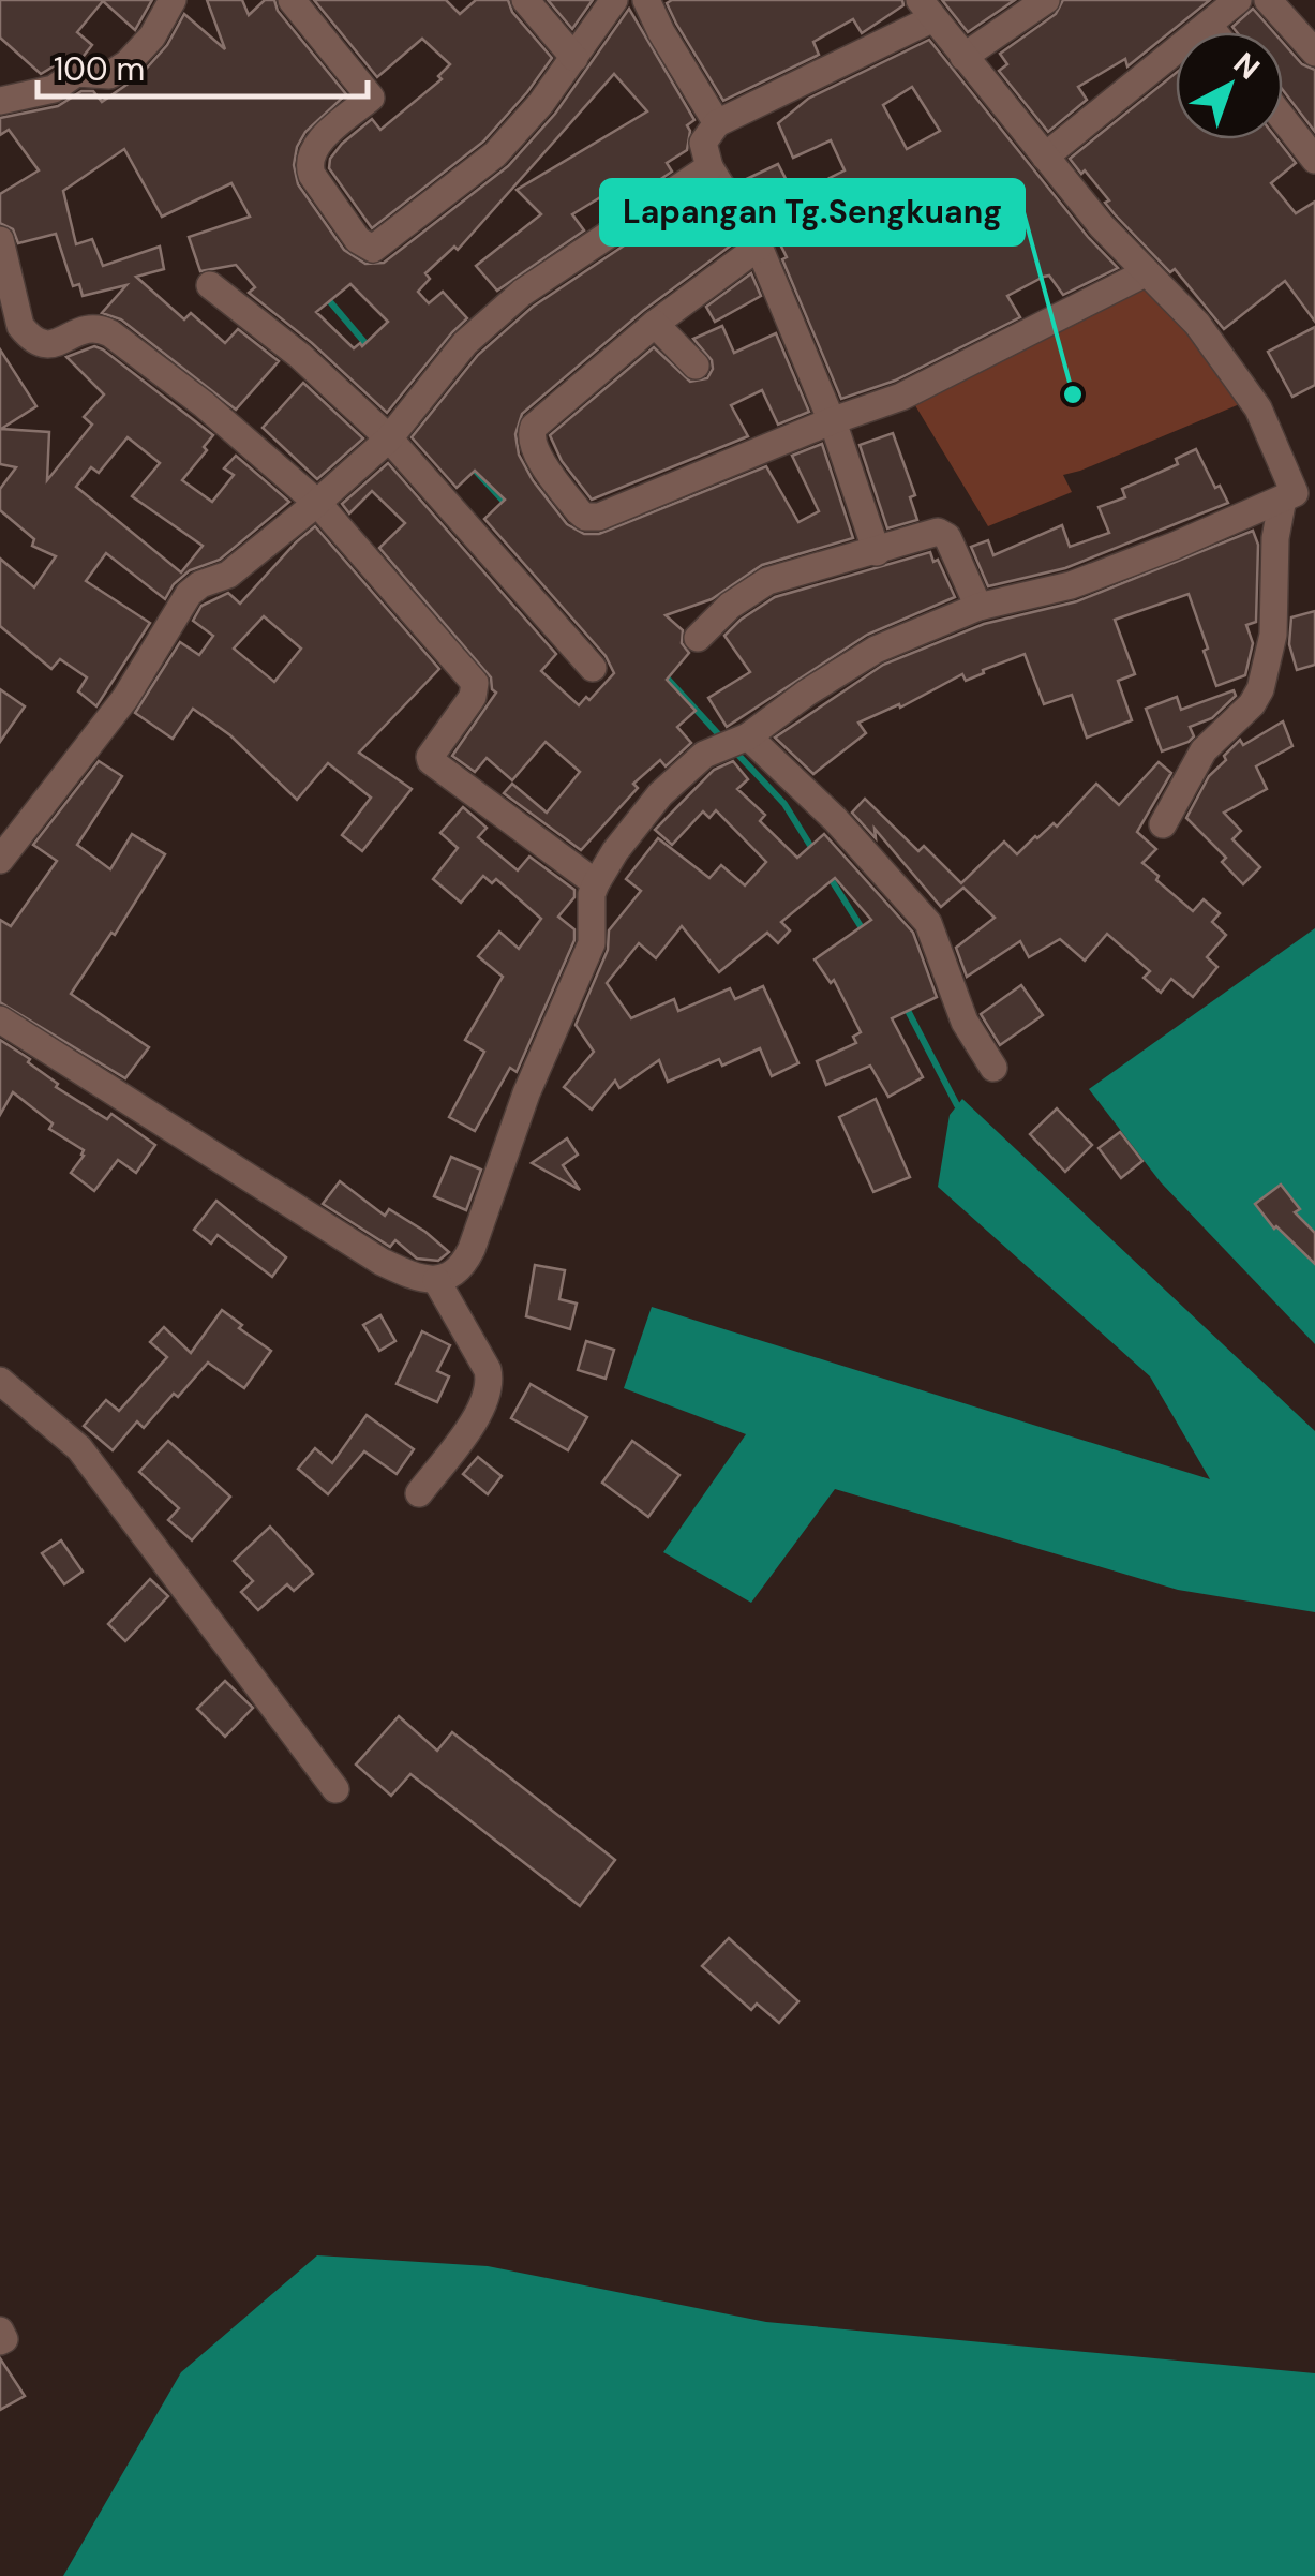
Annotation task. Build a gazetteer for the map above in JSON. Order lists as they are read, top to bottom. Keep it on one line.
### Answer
{"places":["Lapangan Tg.Sengkuang"],"scale_bar":"100 m","north":"top right"}
